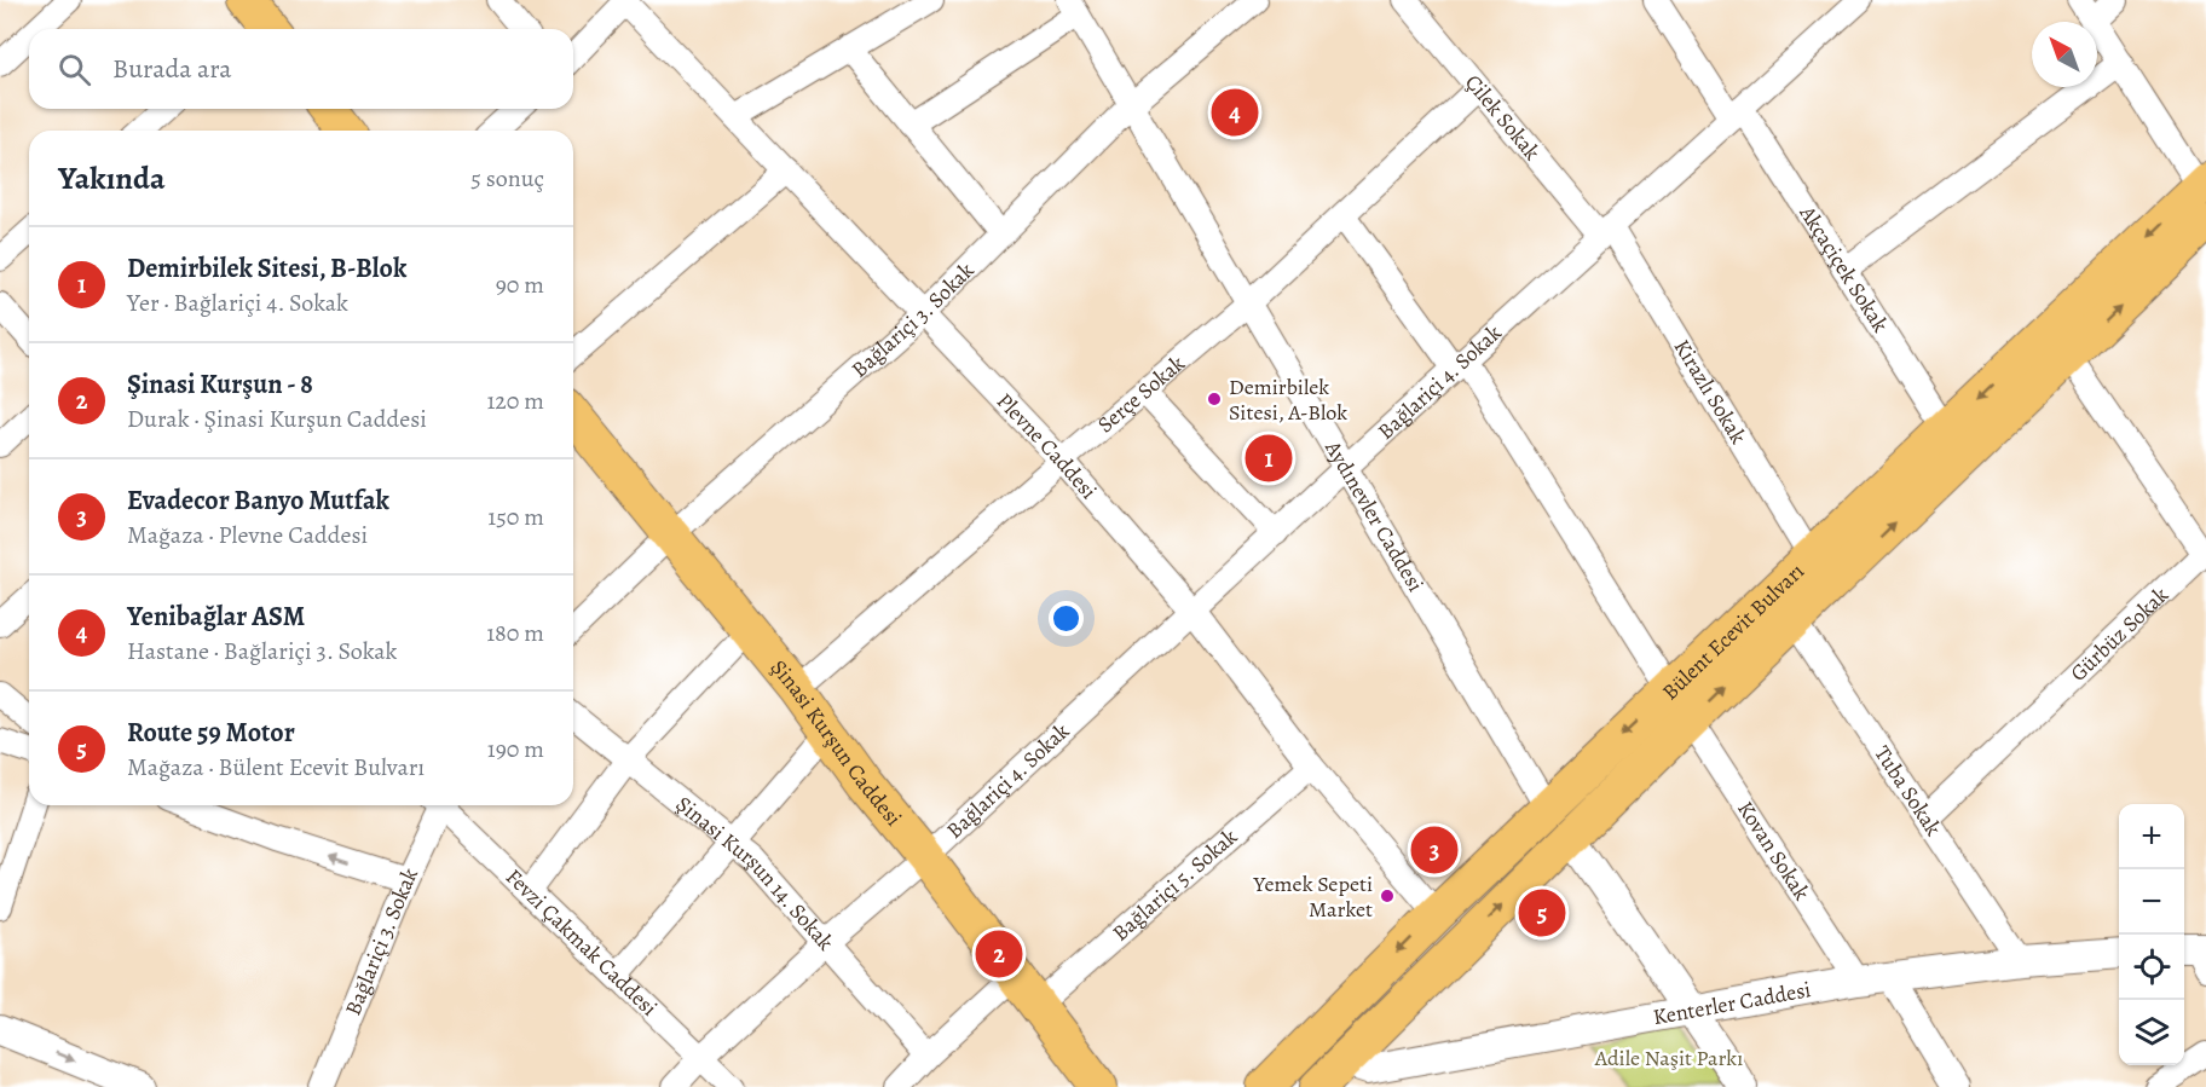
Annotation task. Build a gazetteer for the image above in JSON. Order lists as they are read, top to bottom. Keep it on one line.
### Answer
{"streets":{"main road":["Bülent Ecevit Bulvarı","Şinasi Kurşun Caddesi"],"street":["Çilek Sokak","Akçaçiçek Sokak","Bağlariçi 3. Sokak","Bağlariçi 4. Sokak","Kirazlı Sokak","Serçe Sokak","Plevne Caddesi","Aydınevler Caddesi","Gürbüz Sokak","Tuba Sokak","Kovan Sokak","Şinasi Kurşun 14. Sokak","Bağlariçi 5. Sokak","Fevzi Çakmak Caddesi","Kenterler Caddesi"]},"crossings":[["Çilek Sokak","Bağlariçi 4. Sokak"],["Çilek Sokak","Kirazlı Sokak"],["Çilek Sokak","Serçe Sokak"],["Akçaçiçek Sokak","Bağlariçi 4. Sokak"],["Akçaçiçek Sokak","Bülent Ecevit Bulvarı"],["Bağlariçi 3. Sokak","Plevne Caddesi"],["Bağlariçi 3. Sokak","Aydınevler Caddesi"],["Bağlariçi 3. Sokak","Şinasi Kurşun Caddesi"],["Bağlariçi 4. Sokak","Kirazlı Sokak"],["Bağlariçi 4. Sokak","Plevne Caddesi"],["Bağlariçi 4. Sokak","Aydınevler Caddesi"],["Bağlariçi 4. Sokak","Şinasi Kurşun Caddesi"],["Bağlariçi 4. Sokak","Kovan Sokak"],["Bağlariçi 4. Sokak","Şinasi Kurşun 14. Sokak"],["Bağlariçi 4. Sokak","Fevzi Çakmak Caddesi"],["Kirazlı Sokak","Bülent Ecevit Bulvarı"],["Serçe Sokak","Plevne Caddesi"],["Serçe Sokak","Aydınevler Caddesi"],["Serçe Sokak","Şinasi Kurşun Caddesi"],["Serçe Sokak","Kovan Sokak"],["Plevne Caddesi","Bülent Ecevit Bulvarı"],["Plevne Caddesi","Bağlariçi 5. Sokak"],["Aydınevler Caddesi","Bülent Ecevit Bulvarı"],["Bülent Ecevit Bulvarı","Gürbüz Sokak"],["Bülent Ecevit Bulvarı","Tuba Sokak"],["Bülent Ecevit Bulvarı","Kovan Sokak"],["Bülent Ecevit Bulvarı","Kenterler Caddesi"],["Gürbüz Sokak","Tuba Sokak"],["Şinasi Kurşun Caddesi","Bağlariçi 5. Sokak"],["Tuba Sokak","Kenterler Caddesi"],["Kovan Sokak","Kenterler Caddesi"]],"parks":["Adile Naşit Parkı"],"places":["Demirbilek Sitesi, A-Blok","Yemek Sepeti Market"],"north":"top left","page":{"search":"Burada ara","pins":["4","1","3","5","2"],"heading":["Yakında","5 sonuç"],"list":[{"mark":"1","name":"Demirbilek Sitesi, B-Blok","note":"Yer · Bağlariçi 4. Sokak","value":"90 m"},{"mark":"2","name":"Şinasi Kurşun - 8","note":"Durak · Şinasi Kurşun Caddesi","value":"120 m"},{"mark":"3","name":"Evadecor Banyo Mutfak","note":"Mağaza · Plevne Caddesi","value":"150 m"},{"mark":"4","name":"Yenibağlar ASM","note":"Hastane · Bağlariçi 3. Sokak","value":"180 m"},{"mark":"5","name":"Route 59 Motor","note":"Mağaza · Bülent Ecevit Bulvarı","value":"190 m"}],"map_buttons":["+","−"]}}
